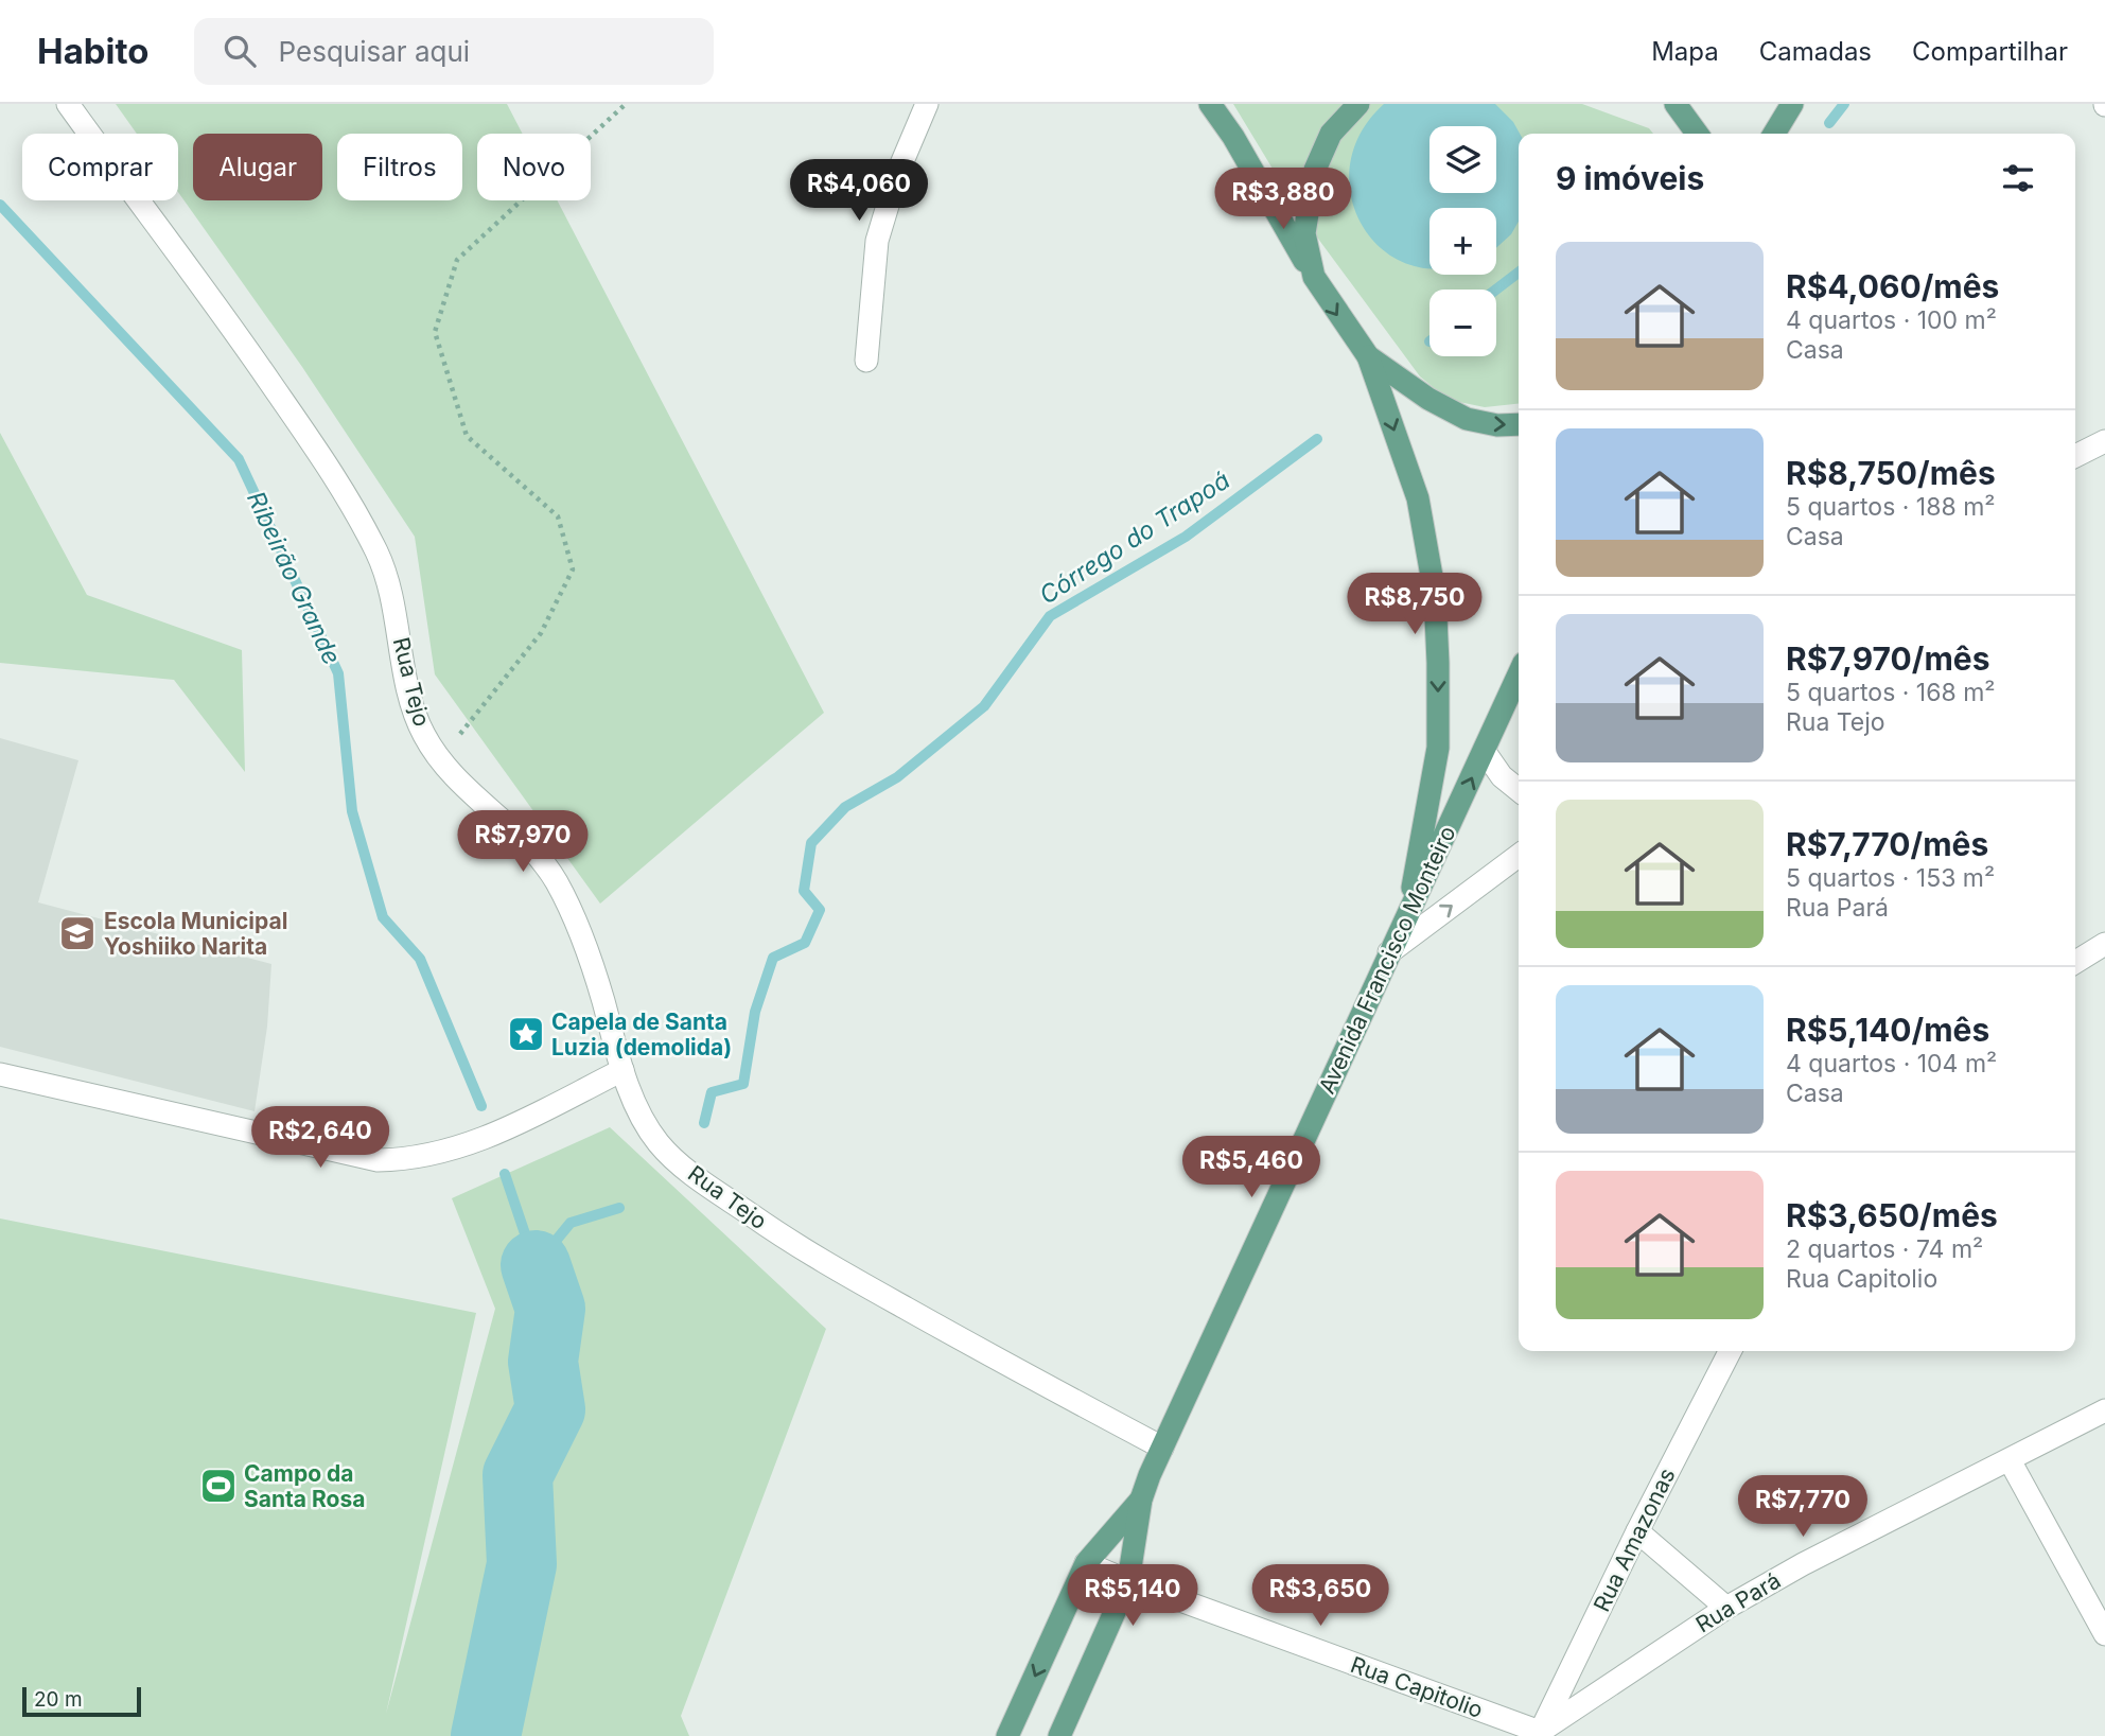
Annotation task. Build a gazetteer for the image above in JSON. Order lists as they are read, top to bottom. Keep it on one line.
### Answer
{"streets":{"main road":["Avenida Francisco Monteiro"],"street":["Rua Tejo","Rua Amazonas","Rua Pará","Rua Capitolio"]},"crossings":[["Rua Tejo","Avenida Francisco Monteiro"],["Avenida Francisco Monteiro","Rua Capitolio"],["Rua Amazonas","Rua Pará"],["Rua Amazonas","Rua Capitolio"],["Rua Pará","Rua Capitolio"]],"water":["Córrego do Trapoá","Ribeirão Grande"],"places":{"school or university":["Escola Municipal Yoshiiko Narita"],"place":["Capela de Santa Luzia (demolida)"],"sports":["Campo da Santa Rosa"]},"scale_bar":"20 m","page":{"header":"Habito","search":"Pesquisar aqui","nav":["Mapa","Camadas","Compartilhar"],"map_buttons":["+","−"],"chip":["Comprar","Alugar","Filtros","Novo"],"heading":"9 imóveis","price":["R$4,060","R$3,880","R$8,750","R$7,970","R$2,640","R$5,460","R$7,770","R$5,140","R$3,650"],"list":[{"name":"R$4,060/mês","note":"4 quartos · 100 m² · Casa"},{"name":"R$8,750/mês","note":"5 quartos · 188 m² · Casa"},{"name":"R$7,970/mês","note":"5 quartos · 168 m² · Rua Tejo"},{"name":"R$7,770/mês","note":"5 quartos · 153 m² · Rua Pará"},{"name":"R$5,140/mês","note":"4 quartos · 104 m² · Casa"},{"name":"R$3,650/mês","note":"2 quartos · 74 m² · Rua Capitolio"}],"scale":"20 m"}}
